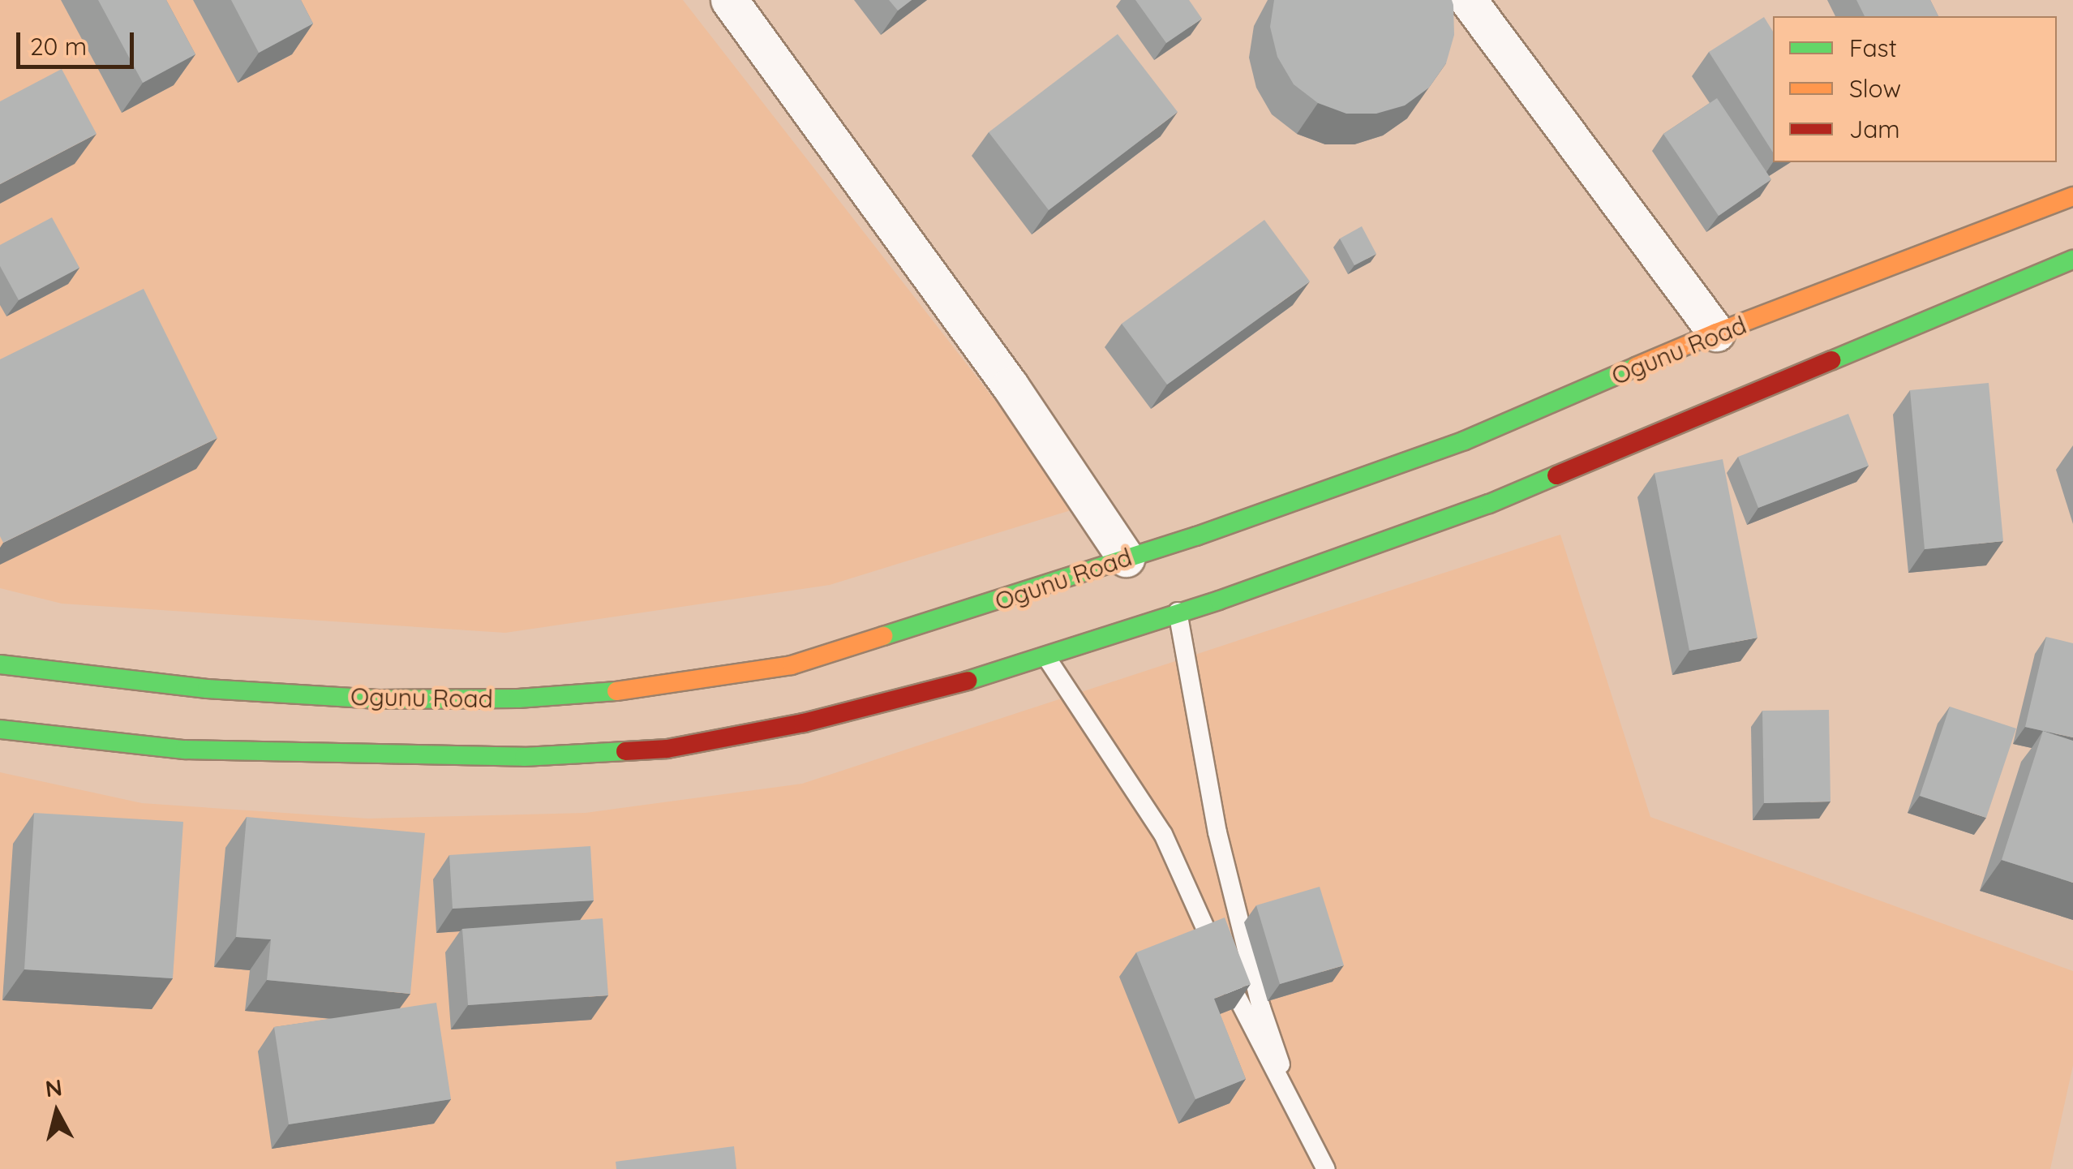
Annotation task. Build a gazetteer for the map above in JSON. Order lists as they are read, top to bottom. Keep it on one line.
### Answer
{"streets":{"main road":["Ogunu Road"]},"legend":["Fast","Slow","Jam"],"scale_bar":"20 m","north":"top"}
